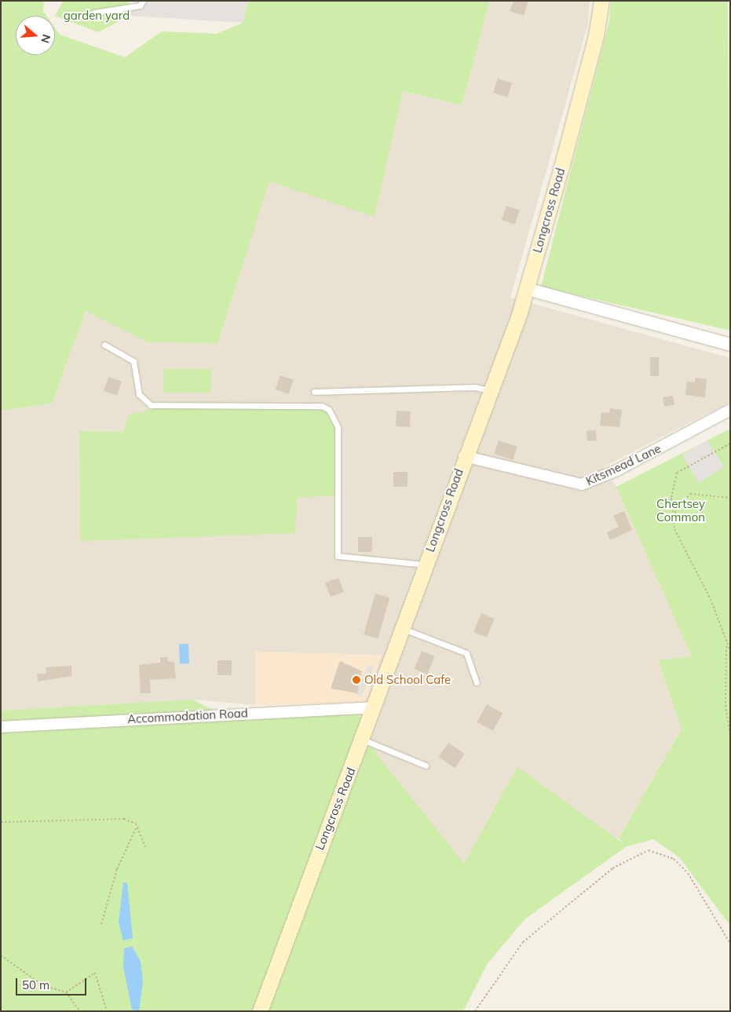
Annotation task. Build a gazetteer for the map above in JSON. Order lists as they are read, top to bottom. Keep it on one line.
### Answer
{"streets":{"main road":["Longcross Road"],"street":["Kitsmead Lane","Accommodation Road"]},"crossings":[["Longcross Road","Kitsmead Lane"],["Longcross Road","Accommodation Road"]],"parks":["garden yard","Chertsey Common"],"places":["Old School Cafe"],"scale_bar":"50 m","north":"right"}
